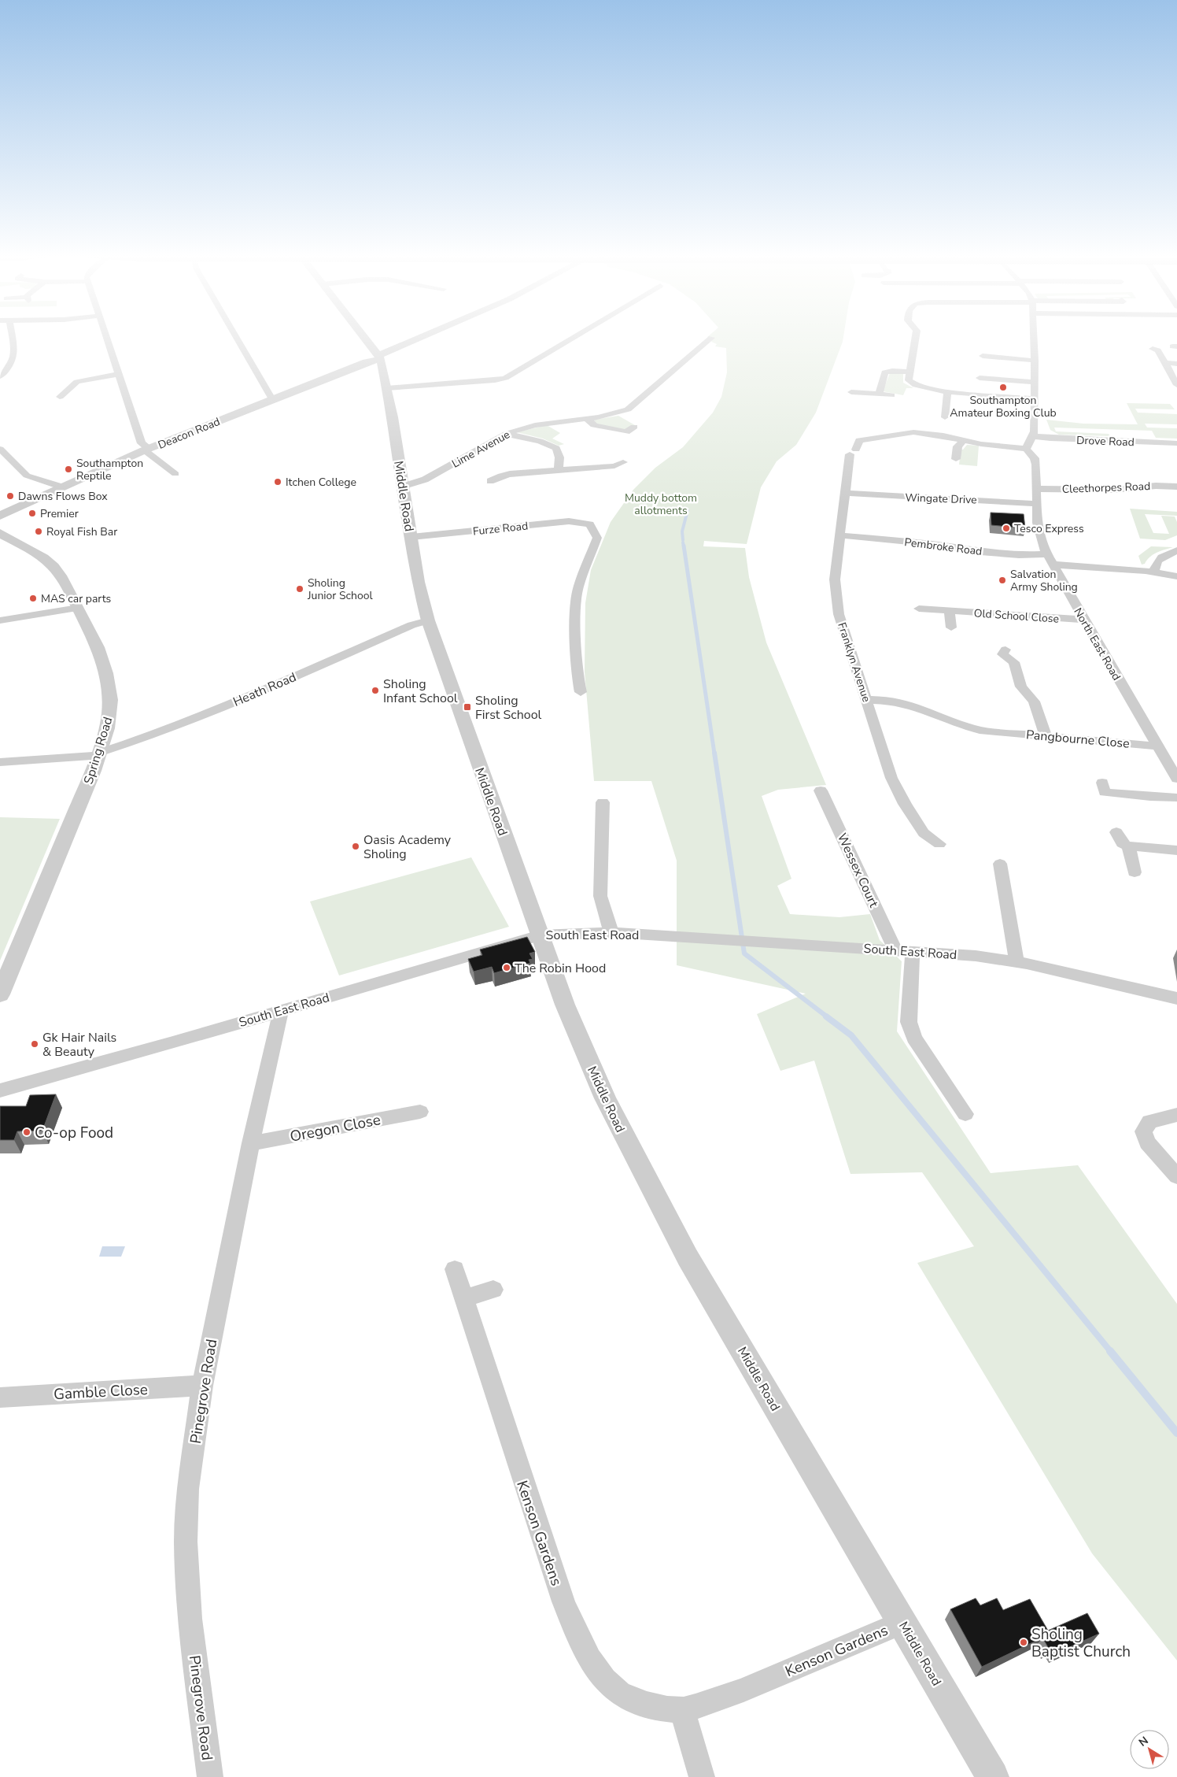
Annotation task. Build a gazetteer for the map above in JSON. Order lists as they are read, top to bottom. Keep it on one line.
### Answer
{"streets":{"street":["Deacon Road","Drove Road","Lime Avenue","Cleethorpes Road","Middle Road","Wingate Drive","Furze Road","Pembroke Road","Old School Close","North East Road","Franklyn Avenue","Heath Road","Pangbourne Close","Spring Road","Wessex Court","South East Road","Oregon Close","Gamble Close","Pinegrove Road","Kenson Gardens"]},"crossings":[["Deacon Road","Middle Road"],["Lime Avenue","Middle Road"],["Cleethorpes Road","North East Road"],["Middle Road","Furze Road"],["Middle Road","Heath Road"],["Middle Road","South East Road"],["Middle Road","Kenson Gardens"],["Wingate Drive","North East Road"],["Wingate Drive","Franklyn Avenue"],["Pembroke Road","North East Road"],["Pembroke Road","Franklyn Avenue"],["Old School Close","North East Road"],["North East Road","Pangbourne Close"],["Franklyn Avenue","Pangbourne Close"],["Heath Road","Spring Road"],["Wessex Court","South East Road"],["South East Road","Pinegrove Road"],["Oregon Close","Pinegrove Road"],["Gamble Close","Pinegrove Road"]],"parks":["Muddy bottom allotments"],"places":{"other":["Southampton Amateur Boxing Club","Southampton Reptile","Itchen College","Dawns Flows Box","Premier","Tesco Express","Royal Fish Bar","Salvation Army Sholing","Sholing Junior School","MAS car parts","Sholing Infant School","Oasis Academy Sholing","The Robin Hood","Gk Hair Nails & Beauty","Co-op Food","Sholing Baptist Church"],"transit":["Sholing First School"]},"north":"top left"}
